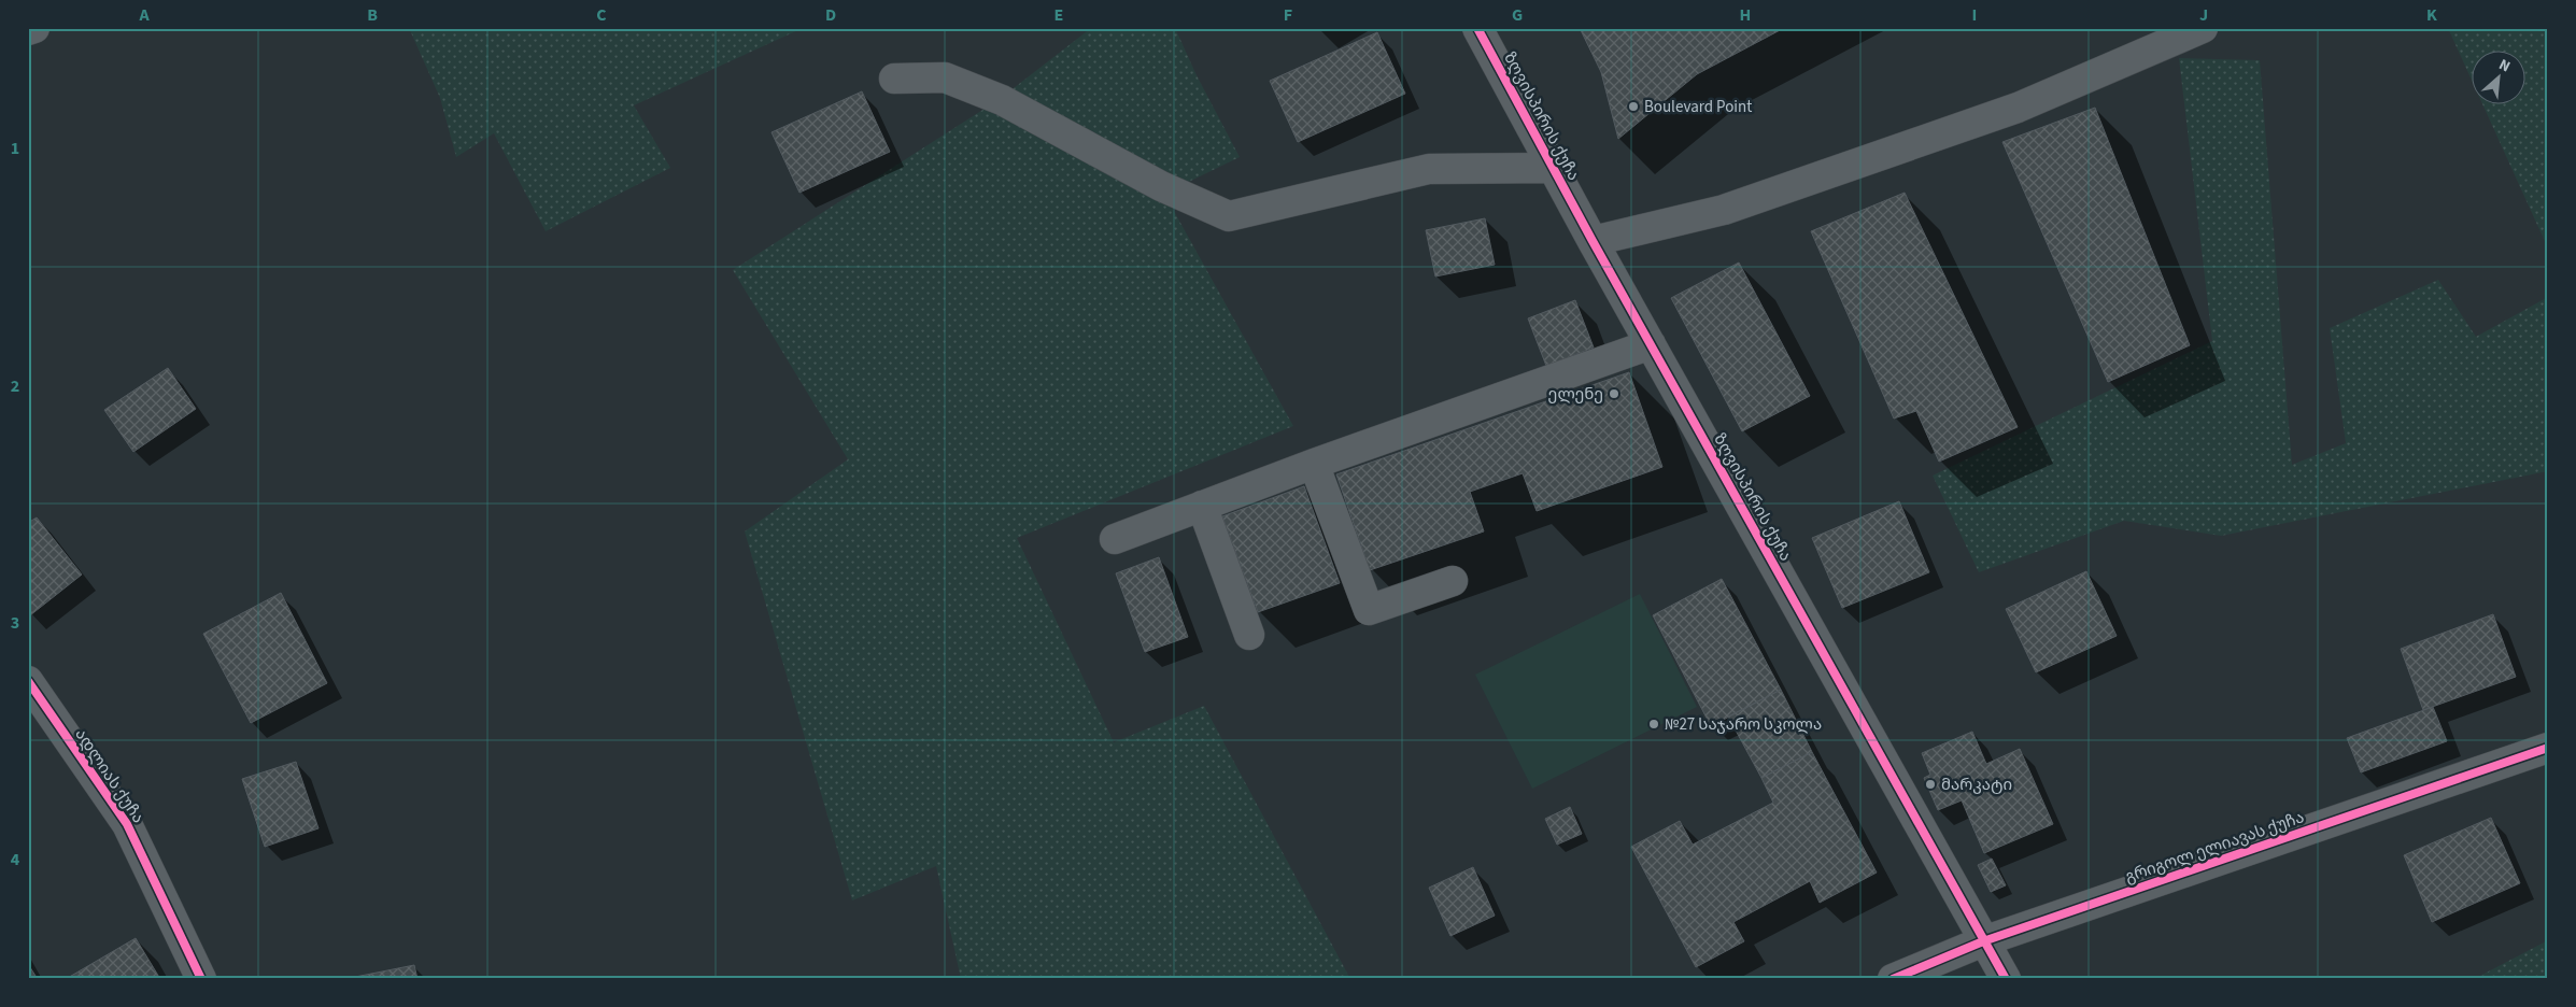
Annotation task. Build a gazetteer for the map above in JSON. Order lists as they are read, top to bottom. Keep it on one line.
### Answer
{"streets":{"street":["ზღვისპირის ქუჩა","ადლიას ქუჩა","გრიგოლ ელიავას ქუჩა"]},"crossings":[["ზღვისპირის ქუჩა","გრიგოლ ელიავას ქუჩა"]],"places":["Boulevard Point","ელენე","№27 საჯარო სკოლა","მარკატი"],"north":"top right","grid":{"columns":["A","B","C","D","E","F","G","H","I","J","K"],"rows":["1","2","3","4"]}}
